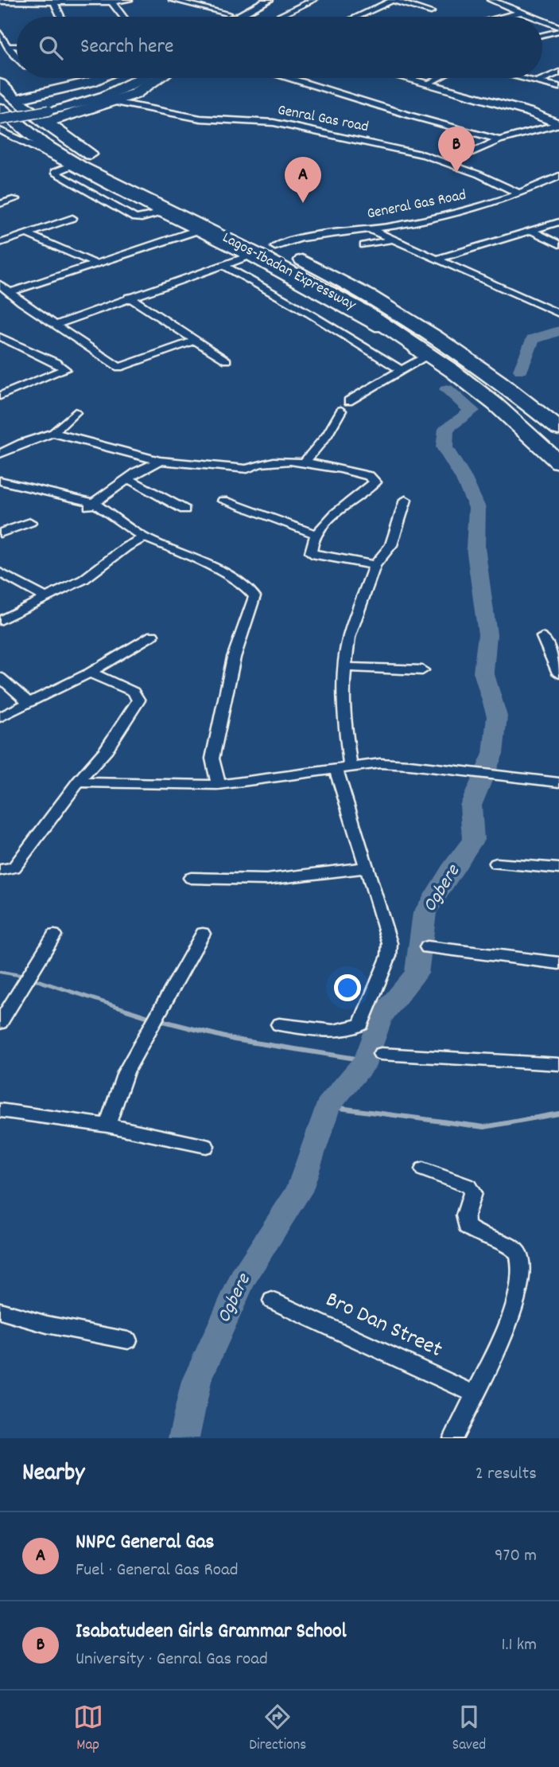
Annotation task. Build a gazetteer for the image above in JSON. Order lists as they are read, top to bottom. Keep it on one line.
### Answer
{"streets":{"highway":["Lagos-Ibadan Expressway"],"street":["Genral Gas road","General Gas Road","Bro Dan Street"]},"crossings":[["Genral Gas road","General Gas Road"],["General Gas Road","Lagos-Ibadan Expressway"]],"water":["Ogbere"],"page":{"search":"Search here","pins":["B","A"],"heading":["Nearby","2 results"],"list":[{"mark":"A","name":"NNPC General Gas","note":"Fuel · General Gas Road","value":"970 m"},{"mark":"B","name":"Isabatudeen Girls Grammar School","note":"University · Genral Gas road","value":"1.1 km"}],"nav":["Map","Directions","Saved"]}}
